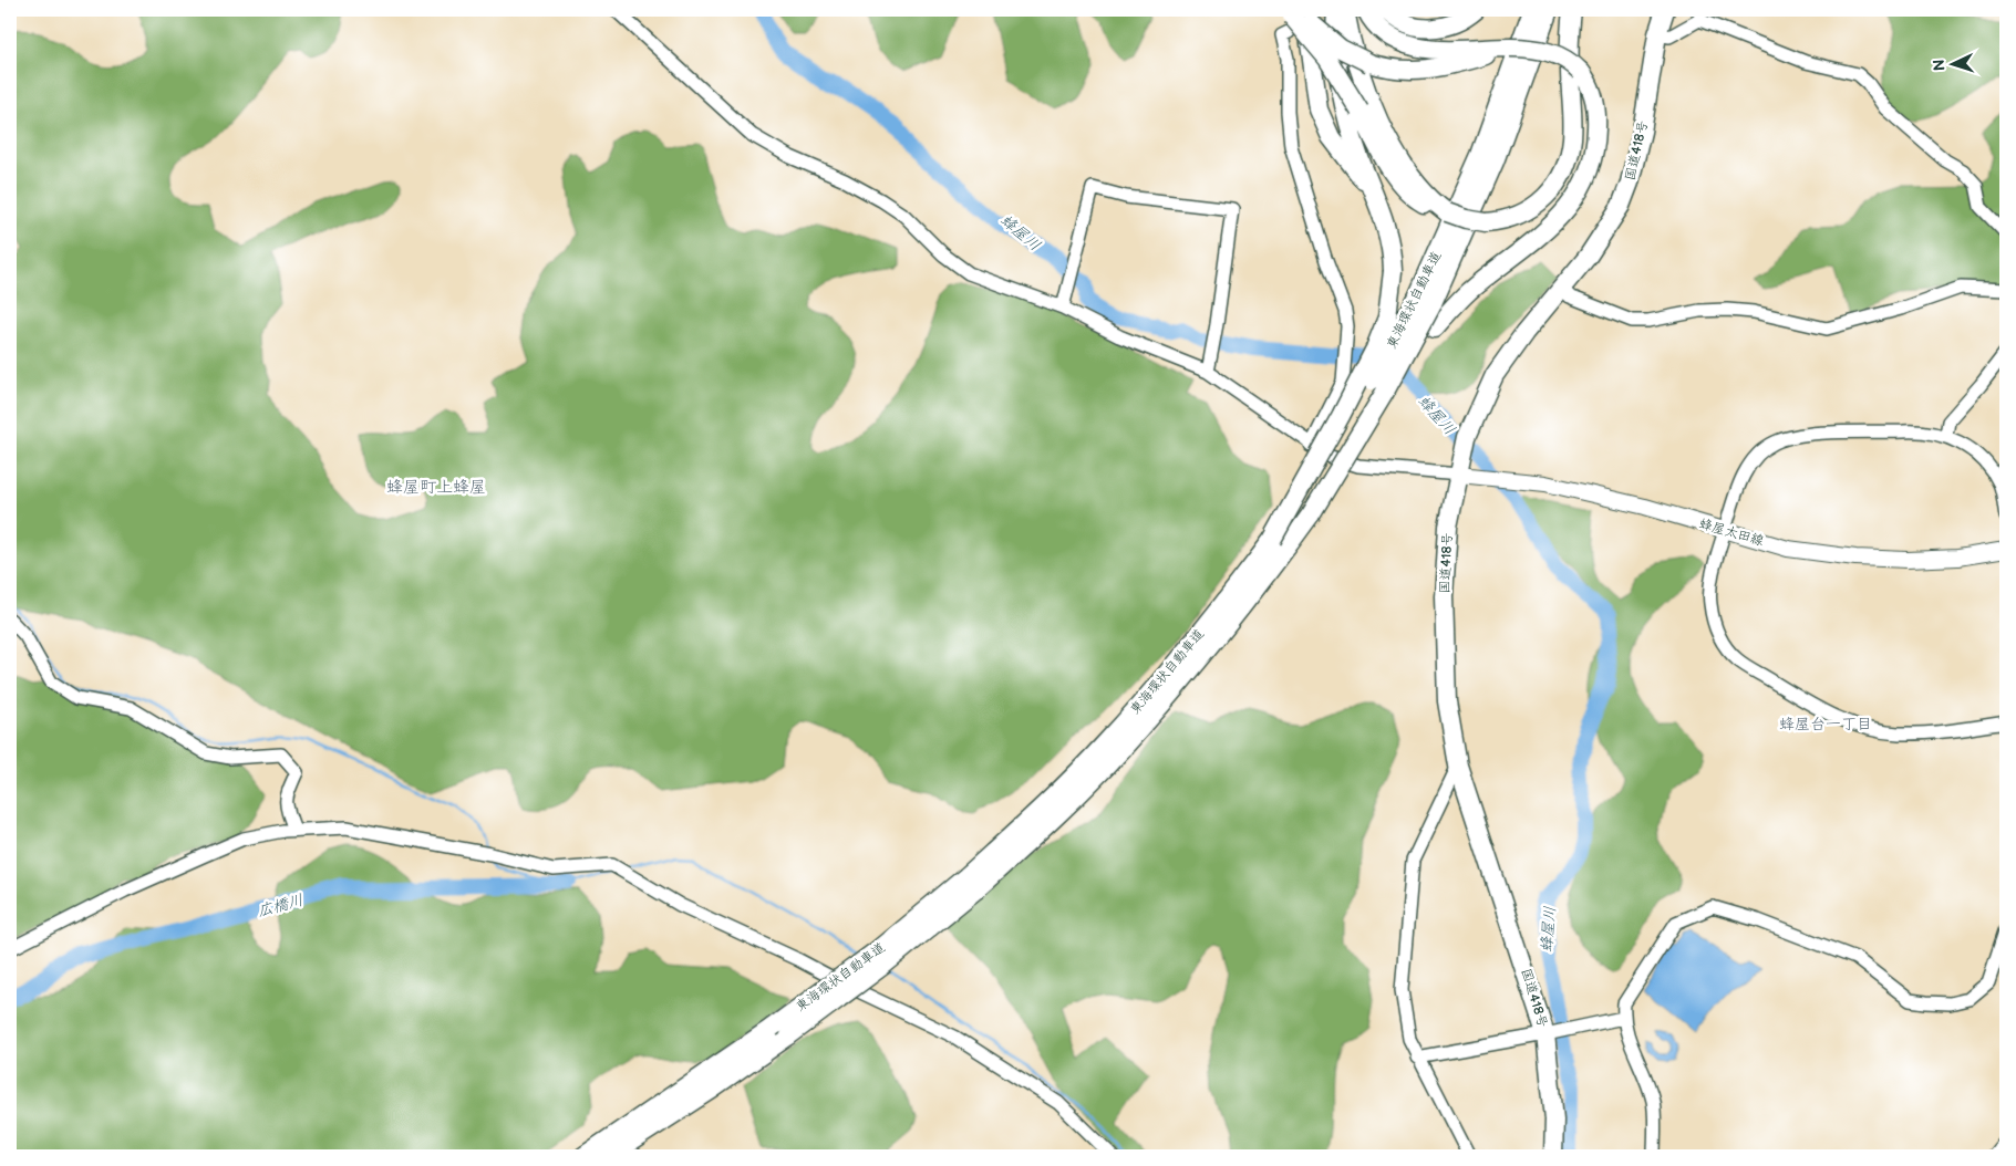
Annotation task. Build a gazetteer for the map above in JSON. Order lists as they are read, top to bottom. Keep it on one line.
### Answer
{"streets":{"highway":["国道418号","東海環状自動車道"],"main road":["蜂屋太田線"]},"crossings":[["国道418号","蜂屋太田線"]],"districts":["蜂屋町上蜂屋","蜂屋台一丁目"],"water":["蜂屋川","広橋川"],"north":"left"}
